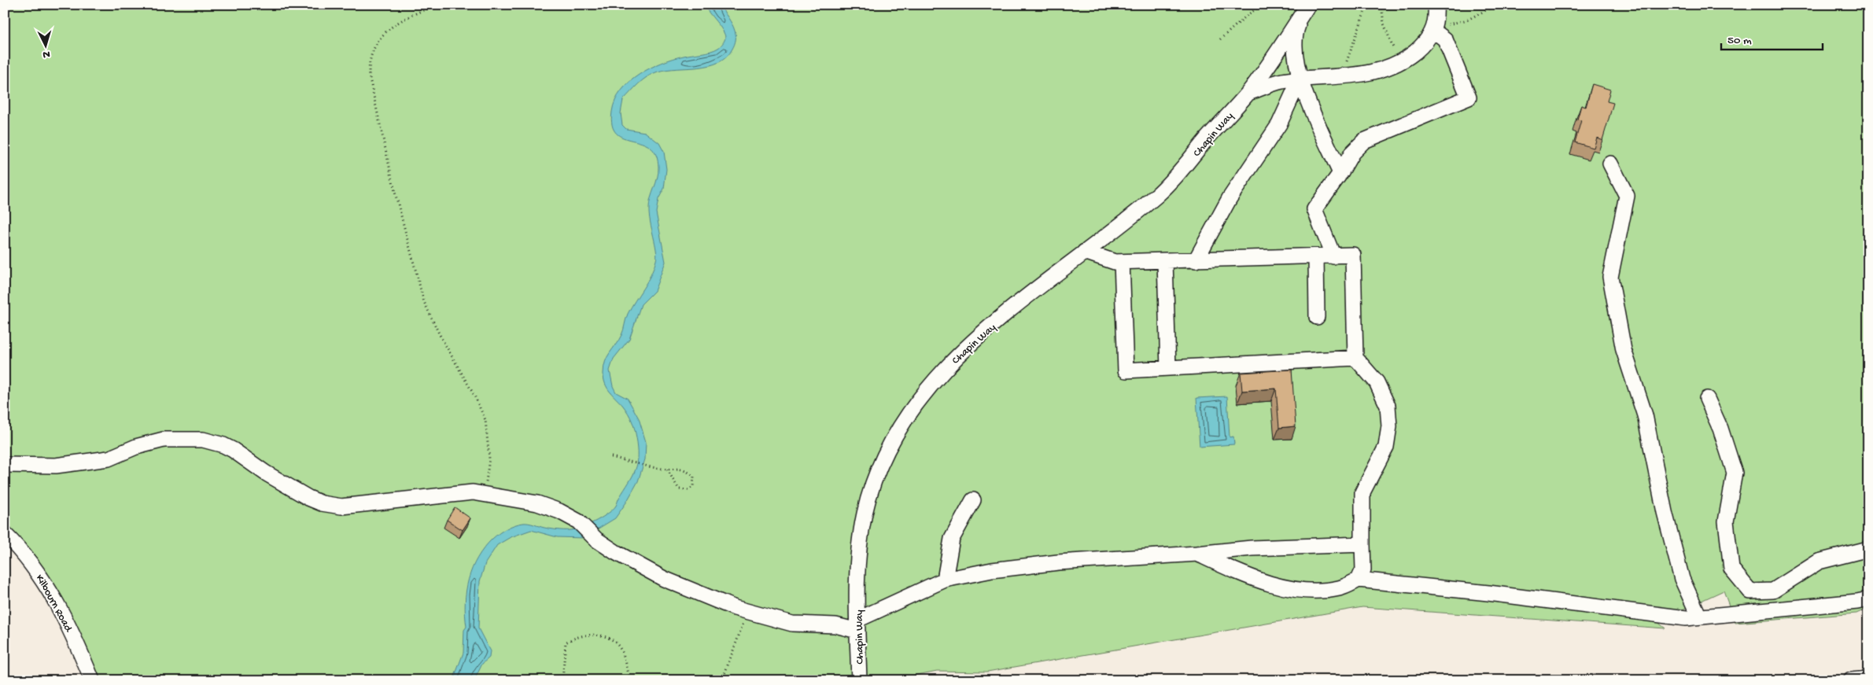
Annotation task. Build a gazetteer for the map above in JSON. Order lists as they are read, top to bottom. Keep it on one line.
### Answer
{"streets":{"street":["Chapin Way","Kilbourn Road"]},"scale_bar":"50 m","north":"bottom"}
